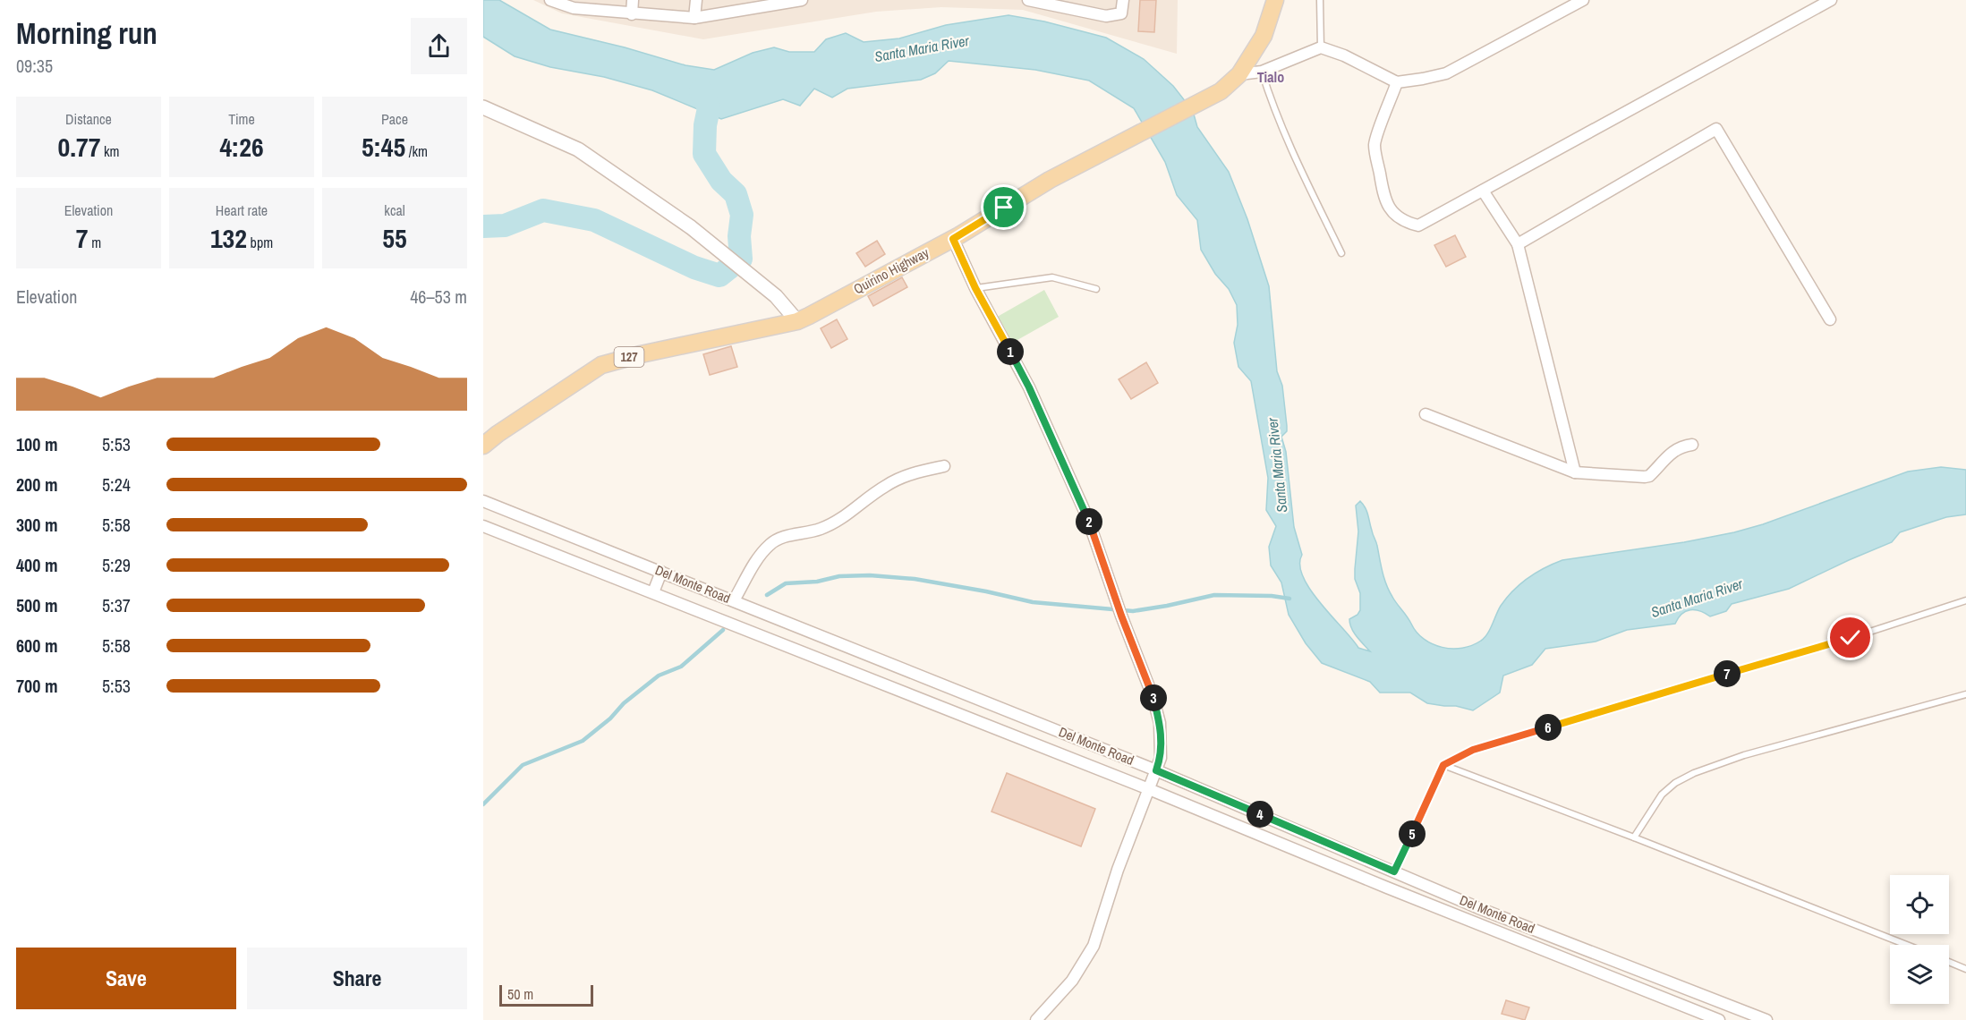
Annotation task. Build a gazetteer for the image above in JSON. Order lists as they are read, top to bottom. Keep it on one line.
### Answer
{"streets":{"main road":["Quirino Highway","127"],"street":["Del Monte Road"]},"districts":["Tialo"],"water":["Santa Maria River"],"scale_bar":"50 m","page":{"heading":["Morning run","09:35"],"stats":[["Distance","0.77 km"],["Time","4:26"],["Pace","5:45 /km"],["Elevation","7 m"],["Heart rate","132 bpm"],["kcal","55"]],"chart":["Elevation","46–53 m"],"pins":["1","2","7","3","6","4","5"],"list":[{"name":"100 m","note":"5:53"},{"name":"200 m","note":"5:24"},{"name":"300 m","note":"5:58"},{"name":"400 m","note":"5:29"},{"name":"500 m","note":"5:37"},{"name":"600 m","note":"5:58"},{"name":"700 m","note":"5:53"}],"buttons":["Save","Share"],"scale":"50 m"}}
